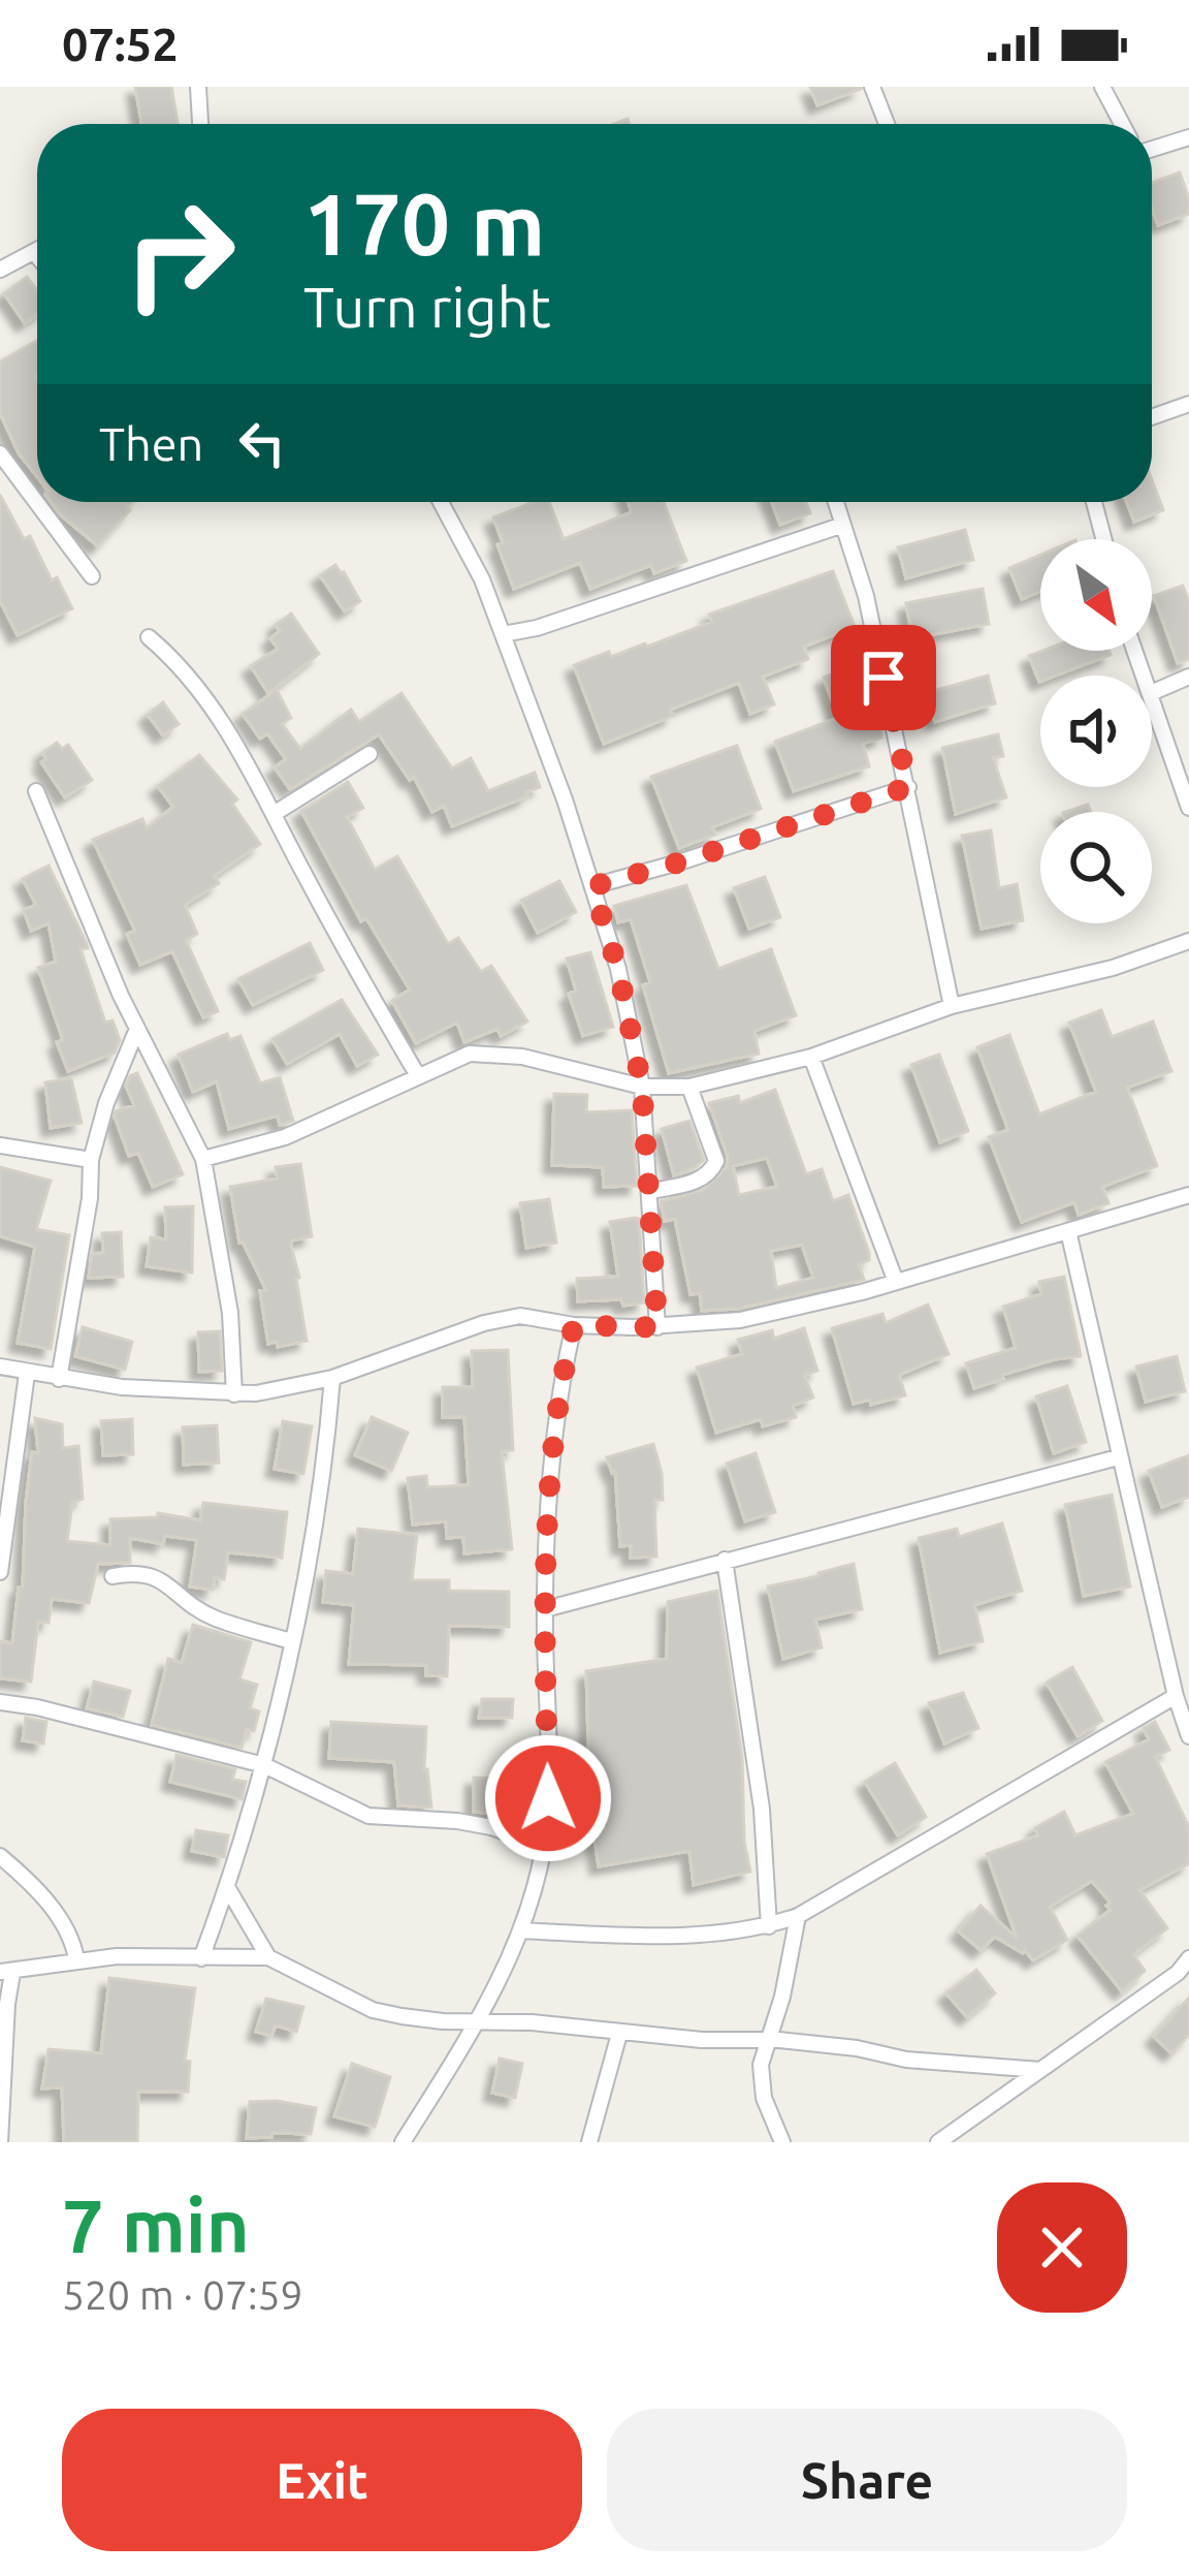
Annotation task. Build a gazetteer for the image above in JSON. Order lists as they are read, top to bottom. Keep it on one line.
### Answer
{"north":"bottom right","page":{"status":"07:52","turn":["170 m","Turn right"],"then":"Then","heading":["7 min","520 m · 07:59"],"buttons":["Exit","Share"]}}
